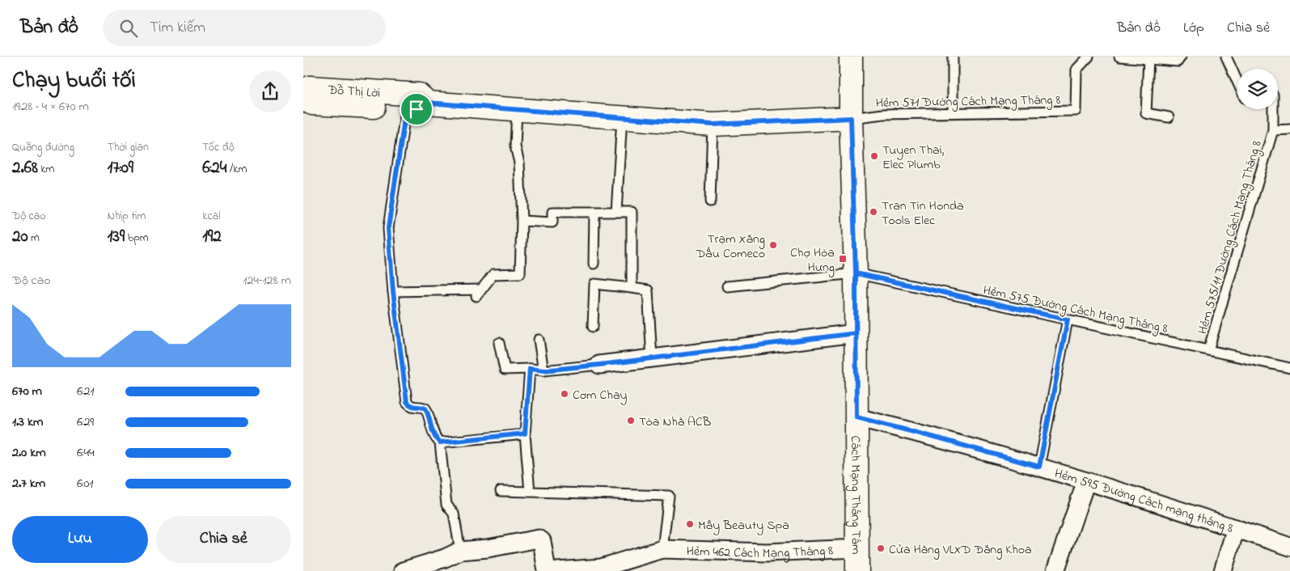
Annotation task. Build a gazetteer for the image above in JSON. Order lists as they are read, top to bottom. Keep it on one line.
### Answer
{"streets":{"street":["Đỗ Thị Lời","Cách Mạng Tháng Tám","Hẻm 595 Đường Cách mạng tháng 8","Hẻm 462 Cách Mạng Tháng 8"],"lane":["Hẻm 571 Đường Cách Mạng Tháng 8","Hẻm 575/11 Đường Cách Mạng Tháng 8","Hẻm 575 Đường Cách Mạng Tháng 8"]},"crossings":[["Đỗ Thị Lời","Hẻm 571 Đường Cách Mạng Tháng 8"],["Đỗ Thị Lời","Cách Mạng Tháng Tám"],["Hẻm 571 Đường Cách Mạng Tháng 8","Cách Mạng Tháng Tám"],["Hẻm 575/11 Đường Cách Mạng Tháng 8","Hẻm 575 Đường Cách Mạng Tháng 8"],["Hẻm 575 Đường Cách Mạng Tháng 8","Cách Mạng Tháng Tám"],["Cách Mạng Tháng Tám","Hẻm 595 Đường Cách mạng tháng 8"],["Cách Mạng Tháng Tám","Hẻm 462 Cách Mạng Tháng 8"]],"places":{"other":["Tuyen Thai, Elec Plumb","Tran Tin Honda Tools Elec","Trạm Xăng Dầu Comeco","Cơm Chay","Tòa Nhà ACB","Mây Beauty Spa","Cửa Hàng VLXD Đăng Khoa"],"transit":["Chợ Hòa Hưng"]},"page":{"header":"Bản đồ","search":"Tìm kiếm","nav":["Bản đồ","Lớp","Chia sẻ"],"heading":["Chạy buổi tối","19:28 · 4 × 670 m"],"stats":[["Quãng đường","2.68 km"],["Thời gian","17:09"],["Tốc độ","6:24 /km"],["Độ cao","20 m"],["Nhịp tim","139 bpm"],["kcal","192"]],"chart":["Độ cao","124–128 m"],"list":[{"name":"670 m","note":"6:21"},{"name":"1.3 km","note":"6:29"},{"name":"2.0 km","note":"6:44"},{"name":"2.7 km","note":"6:01"}],"buttons":["Lưu","Chia sẻ"]}}
